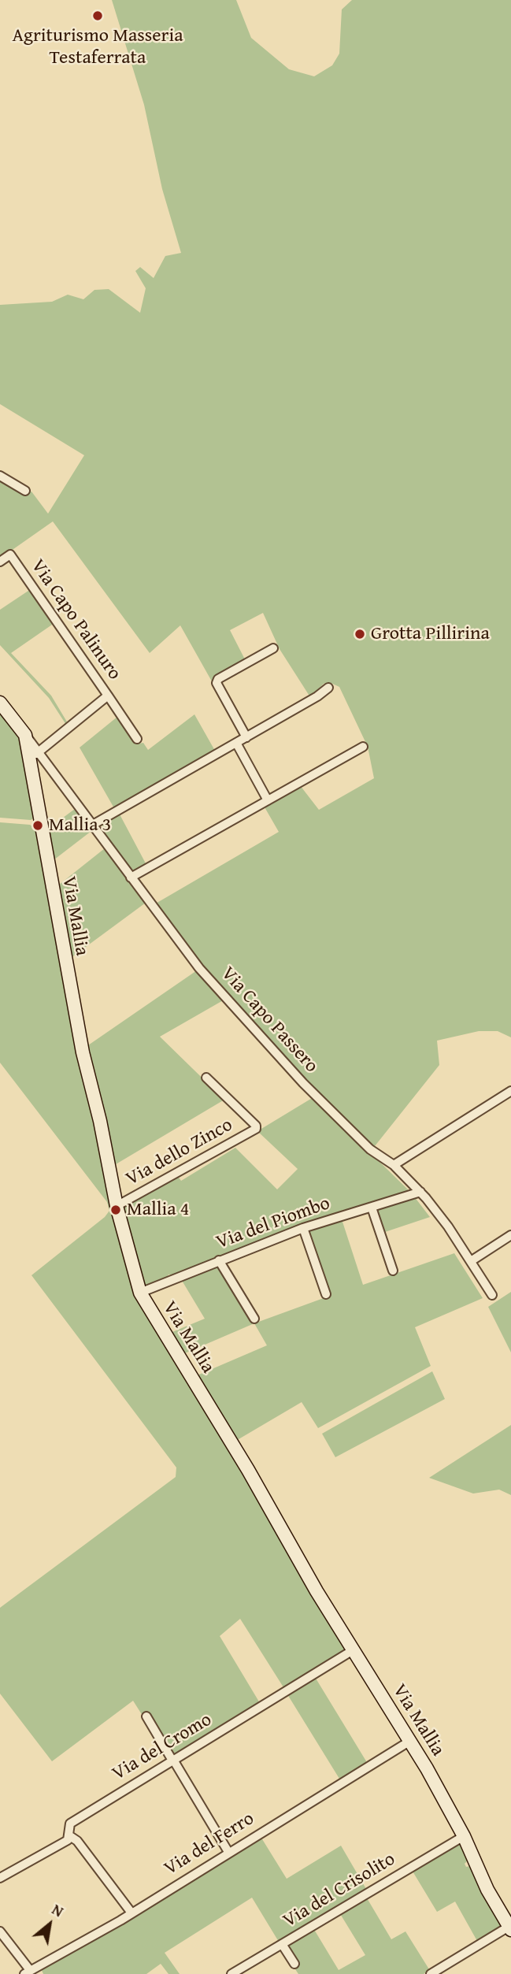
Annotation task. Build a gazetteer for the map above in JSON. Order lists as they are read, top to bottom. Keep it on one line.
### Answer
{"streets":{"street":["Via Capo Palinuro","Via Mallia","Via Capo Passero","Via dello Zinco","Via del Piombo","Via del Cromo","Via del Ferro","Via del Crisolito"]},"crossings":[["Via Capo Palinuro","Via Mallia"],["Via Capo Palinuro","Via Capo Passero"],["Via Mallia","Via Capo Passero"],["Via Mallia","Via dello Zinco"],["Via Mallia","Via del Piombo"],["Via Mallia","Via del Cromo"],["Via Mallia","Via del Ferro"],["Via Mallia","Via del Crisolito"],["Via Capo Passero","Via del Piombo"]],"places":["Agriturismo Masseria Testaferrata","Grotta Pillirina","Mallia 3","Mallia 4"],"north":"top right"}
